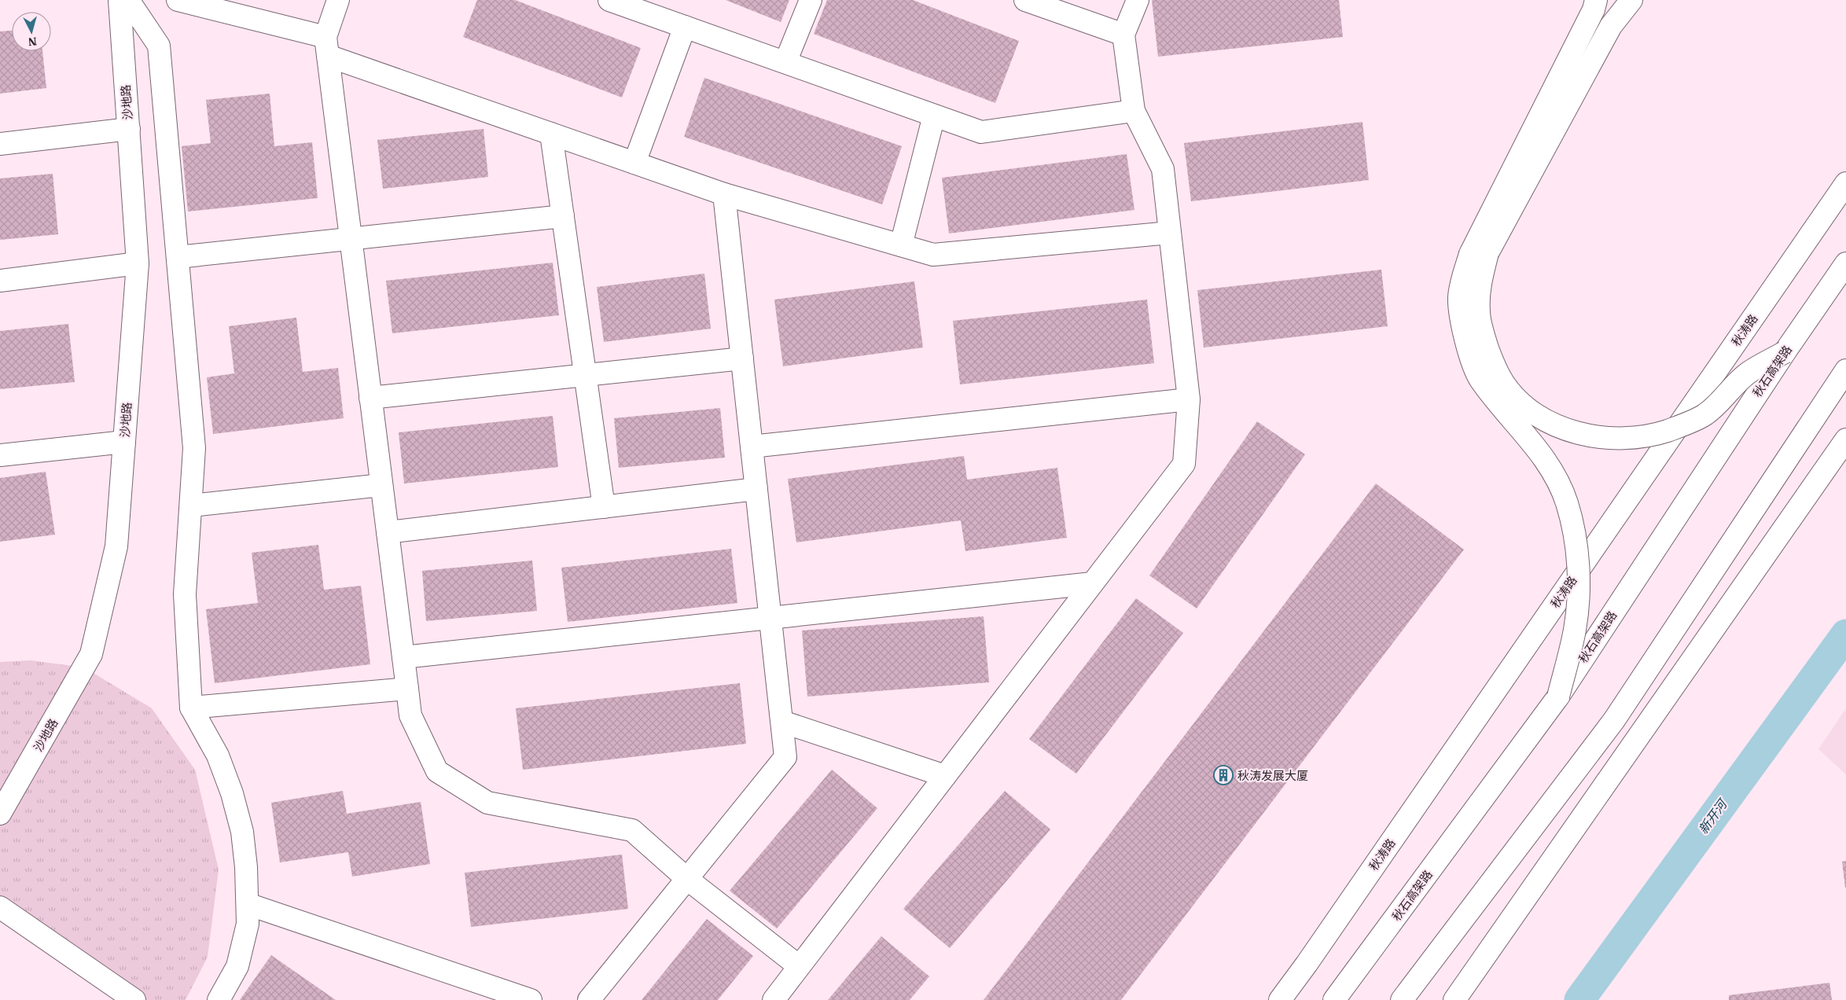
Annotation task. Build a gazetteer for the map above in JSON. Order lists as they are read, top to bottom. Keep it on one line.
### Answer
{"streets":{"main road":["沙地路","秋涛路","秋石高架路"]},"water":["新开河"],"places":{"building":["秋涛发展大厦"]},"north":"bottom"}
